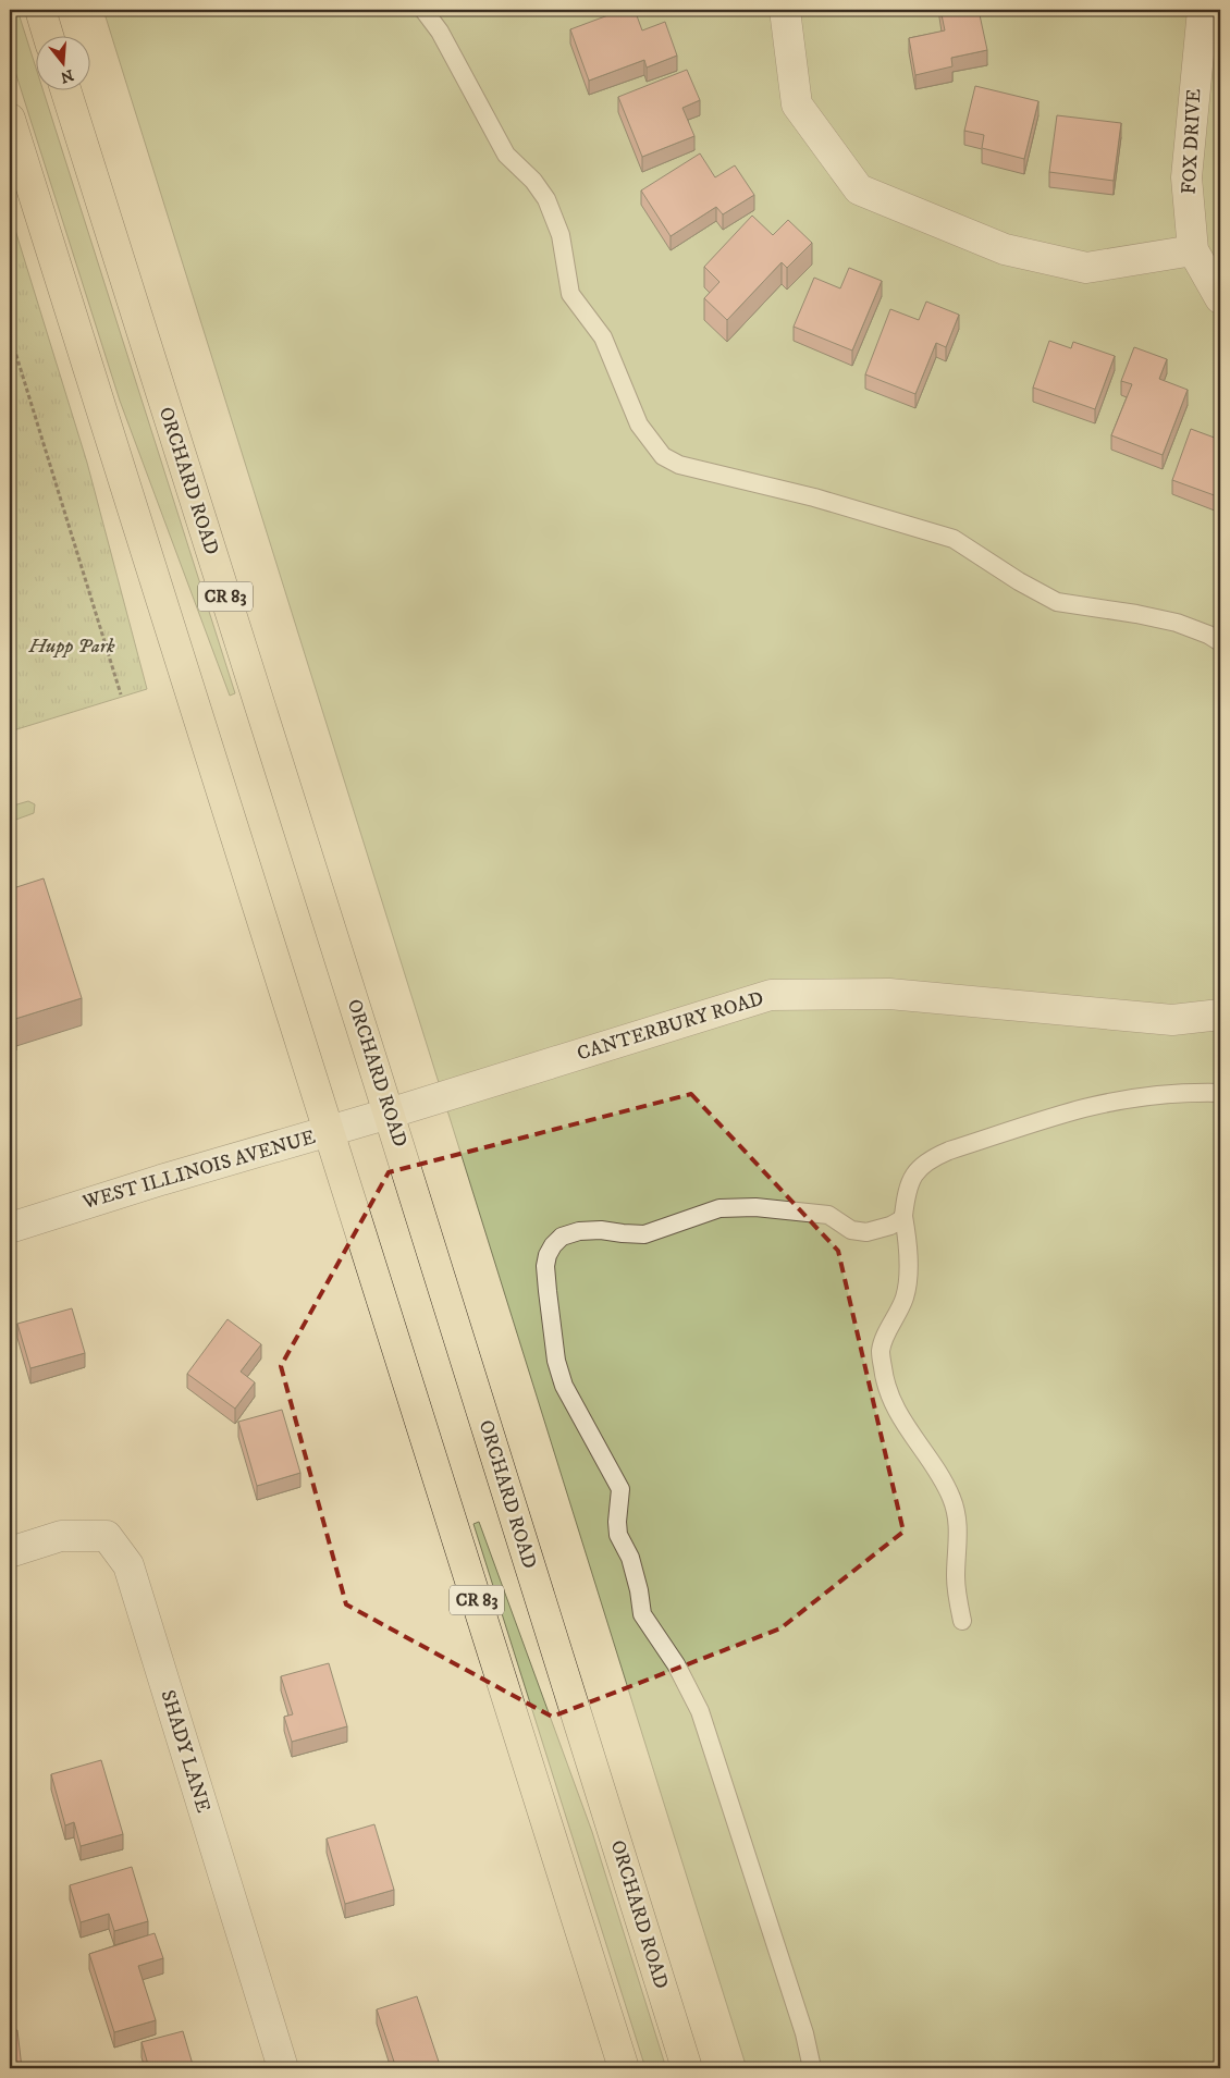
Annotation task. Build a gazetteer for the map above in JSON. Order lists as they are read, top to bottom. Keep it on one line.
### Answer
{"streets":{"main road":["ORCHARD ROAD","CR 83"],"street":["FOX DRIVE","CANTERBURY ROAD","WEST ILLINOIS AVENUE","SHADY LANE"]},"crossings":[["ORCHARD ROAD","CANTERBURY ROAD"],["ORCHARD ROAD","WEST ILLINOIS AVENUE"],["CR 83","WEST ILLINOIS AVENUE"],["CANTERBURY ROAD","WEST ILLINOIS AVENUE"]],"parks":["Hupp Park"],"north":"bottom"}
